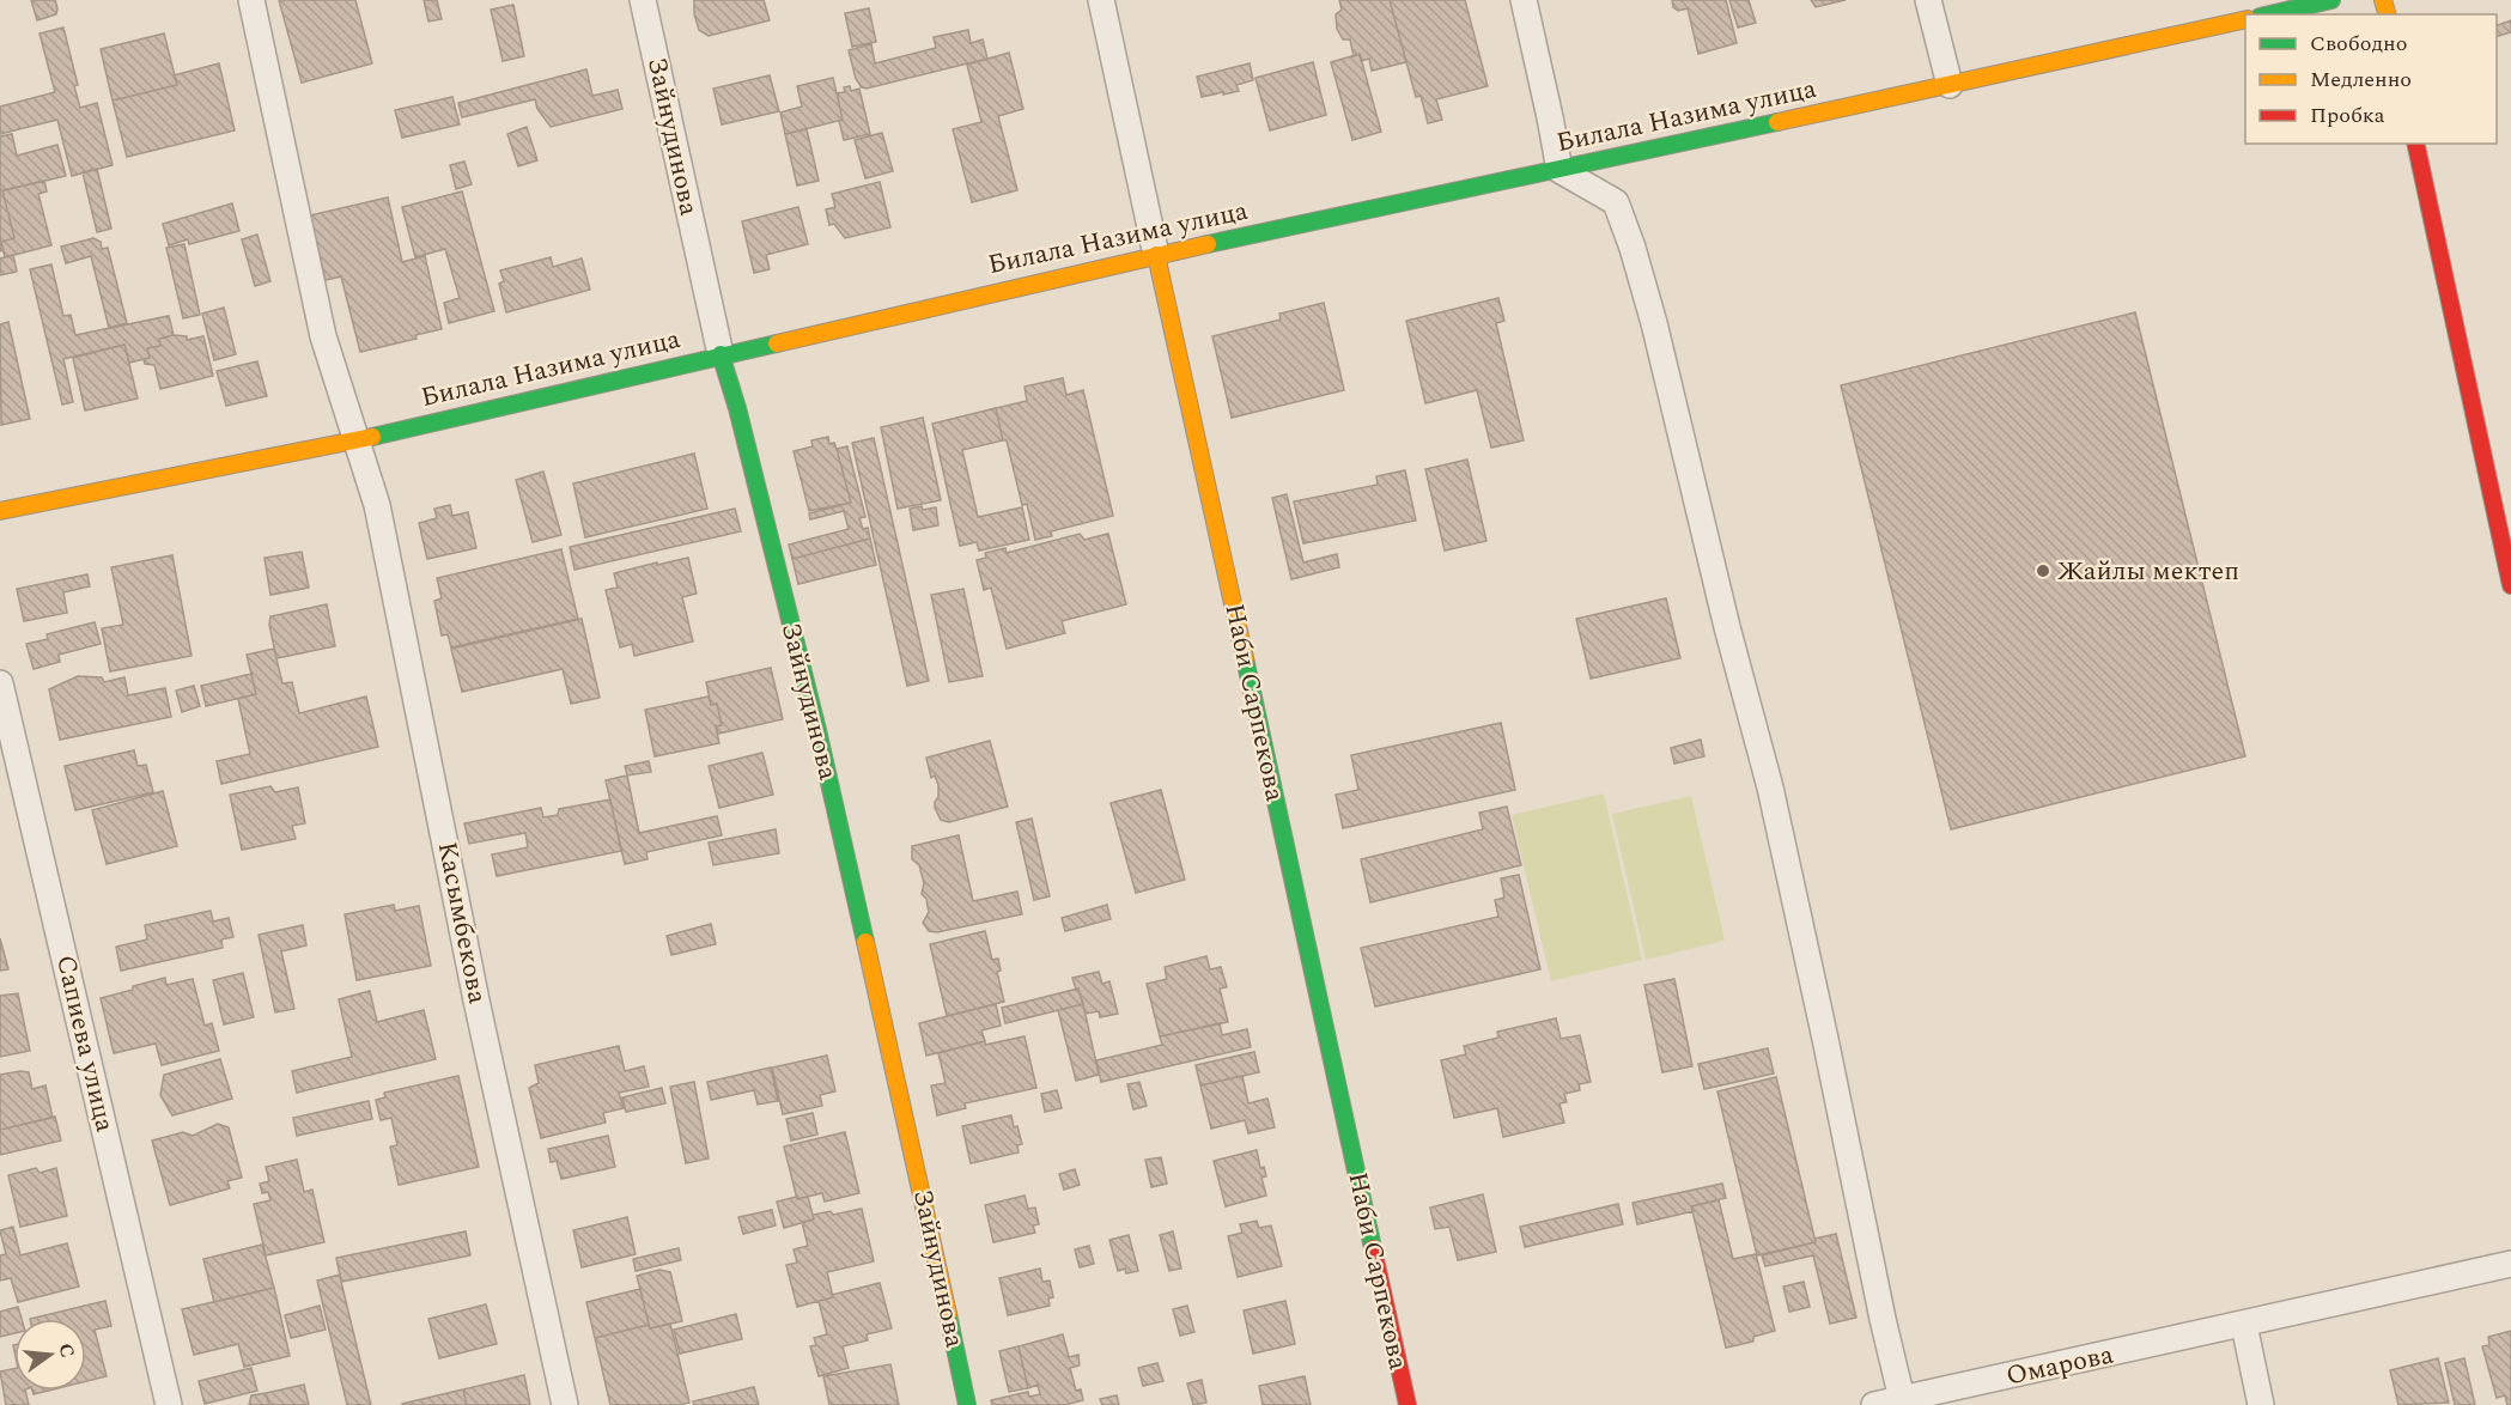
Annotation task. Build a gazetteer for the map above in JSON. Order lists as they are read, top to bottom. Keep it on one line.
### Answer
{"streets":{"street":["Билала Назима улица","Зайнудинова","Наби Сарпекова","Касымбекова","Сапиева улица","Омарова"]},"crossings":[["Билала Назима улица","Зайнудинова"],["Билала Назима улица","Наби Сарпекова"],["Билала Назима улица","Касымбекова"]],"places":["Жайлы мектеп"],"legend":["Свободно","Медленно","Пробка"],"north":"right"}
